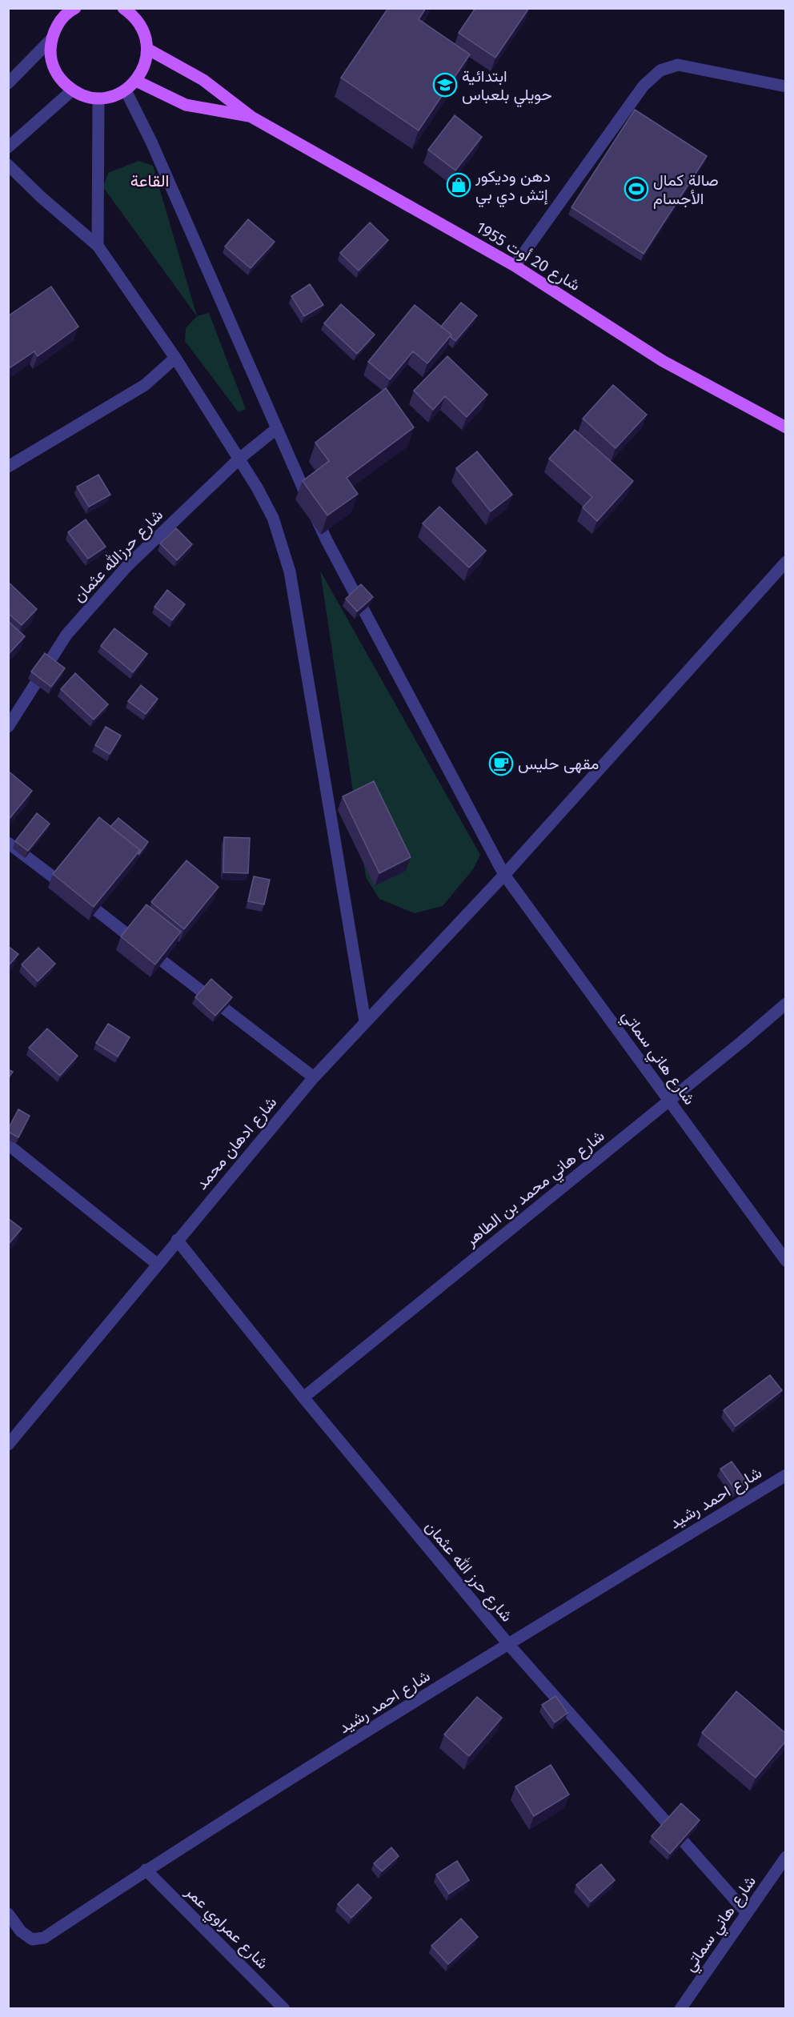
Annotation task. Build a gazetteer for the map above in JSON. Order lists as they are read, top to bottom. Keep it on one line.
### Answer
{"streets":{"main road":["شارع 20 أوت 1955"],"street":["شارع حرزالله عثمان","شارع هاني سماتي","شارع ادهان محمد","شارع هاني محمد بن الطاهر","شارع احمد رشيد","شارع حرز الله عثمان","شارع عمراوي عمر"]},"crossings":[["شارع حرزالله عثمان","شارع هاني سماتي"],["شارع هاني سماتي","شارع ادهان محمد"],["شارع هاني سماتي","شارع هاني محمد بن الطاهر"],["شارع هاني سماتي","شارع حرز الله عثمان"],["شارع ادهان محمد","شارع حرز الله عثمان"],["شارع هاني محمد بن الطاهر","شارع حرز الله عثمان"],["شارع احمد رشيد","شارع حرز الله عثمان"],["شارع احمد رشيد","شارع عمراوي عمر"]],"districts":["القاعة"],"places":{"school or university":["ابتدائية حويلي بلعباس"],"shop":["دهن وديكور إتش دي بي"],"sports":["صالة كمال الأجسام"],"cafe":["مقهى حليس"]}}
